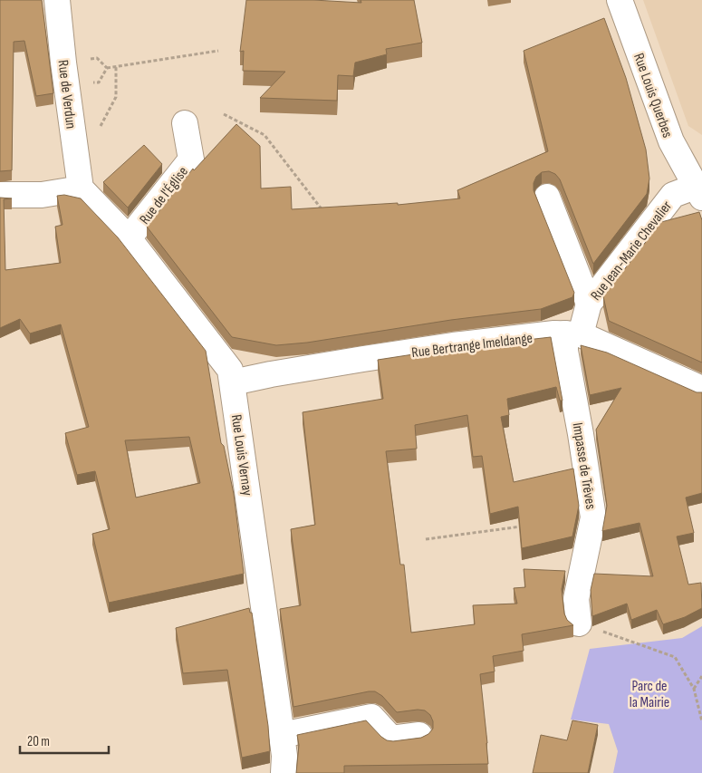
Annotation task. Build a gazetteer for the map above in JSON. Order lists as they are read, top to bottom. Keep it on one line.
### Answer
{"streets":{"street":["Rue de Verdun","Rue Louis Querbes","Rue de l'Église","Rue Jean-Marie Chevalier","Rue Bertrange Imeldange","Rue Louis Vernay","Impasse de Trêves"]},"crossings":[["Rue de Verdun","Rue Louis Vernay"],["Rue Louis Querbes","Rue Jean-Marie Chevalier"],["Rue de l'Église","Rue Louis Vernay"],["Rue Jean-Marie Chevalier","Rue Bertrange Imeldange"],["Rue Jean-Marie Chevalier","Impasse de Trêves"],["Rue Bertrange Imeldange","Rue Louis Vernay"],["Rue Bertrange Imeldange","Impasse de Trêves"]],"parks":["Parc de la Mairie"],"scale_bar":"20 m"}
